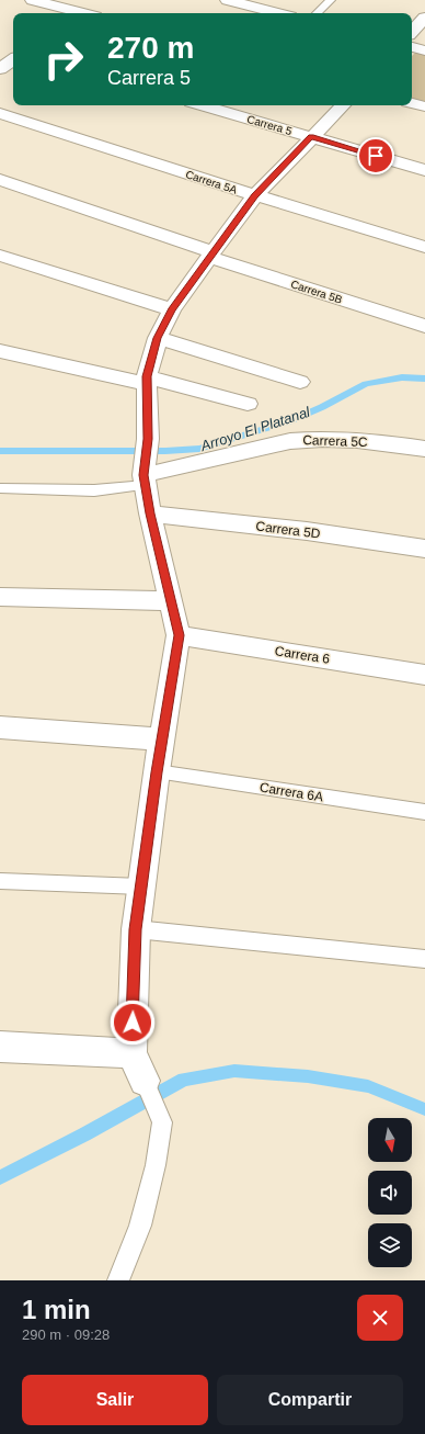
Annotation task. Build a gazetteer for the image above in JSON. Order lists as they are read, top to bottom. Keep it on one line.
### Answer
{"streets":{"street":["Carrera 5","Carrera 5A","Carrera 5B","Carrera 5C","Carrera 5D","Carrera 6"],"lane":["Carrera 6A"]},"water":["Arroyo El Platanal"],"north":"bottom","page":{"turn":["270 m","Carrera 5"],"heading":["1 min","290 m · 09:28"],"buttons":["Salir","Compartir"]}}
